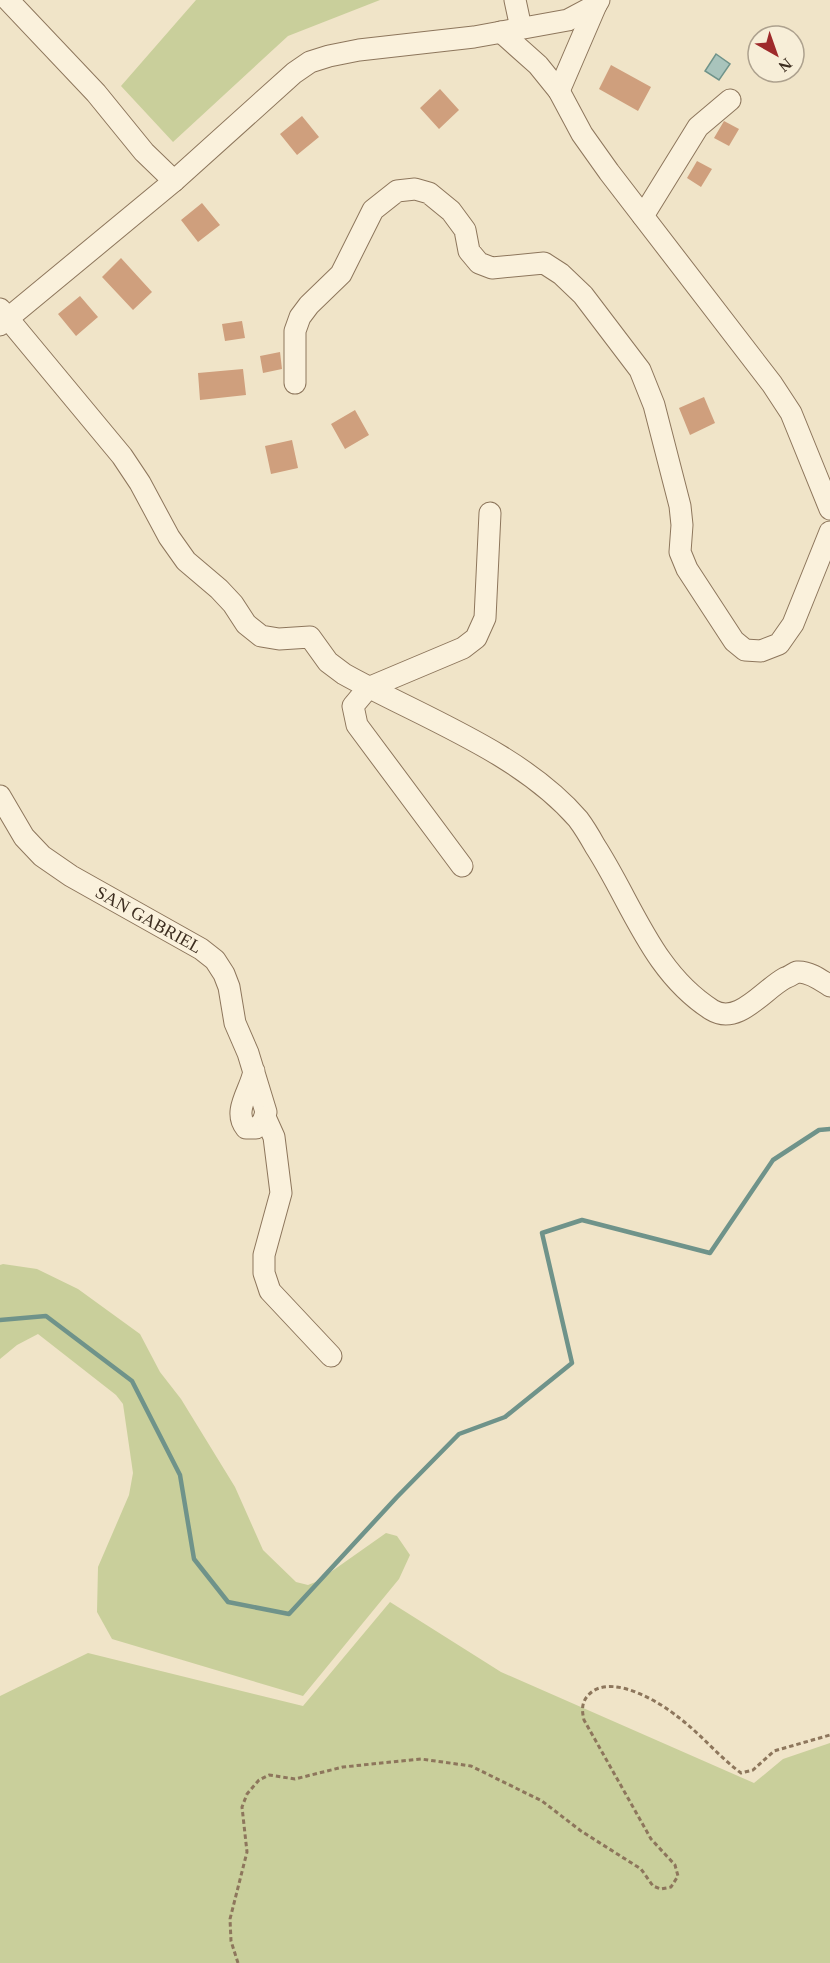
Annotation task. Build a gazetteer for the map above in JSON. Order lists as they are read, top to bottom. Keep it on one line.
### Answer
{"streets":{"street":["SAN GABRIEL"]},"north":"bottom right"}
